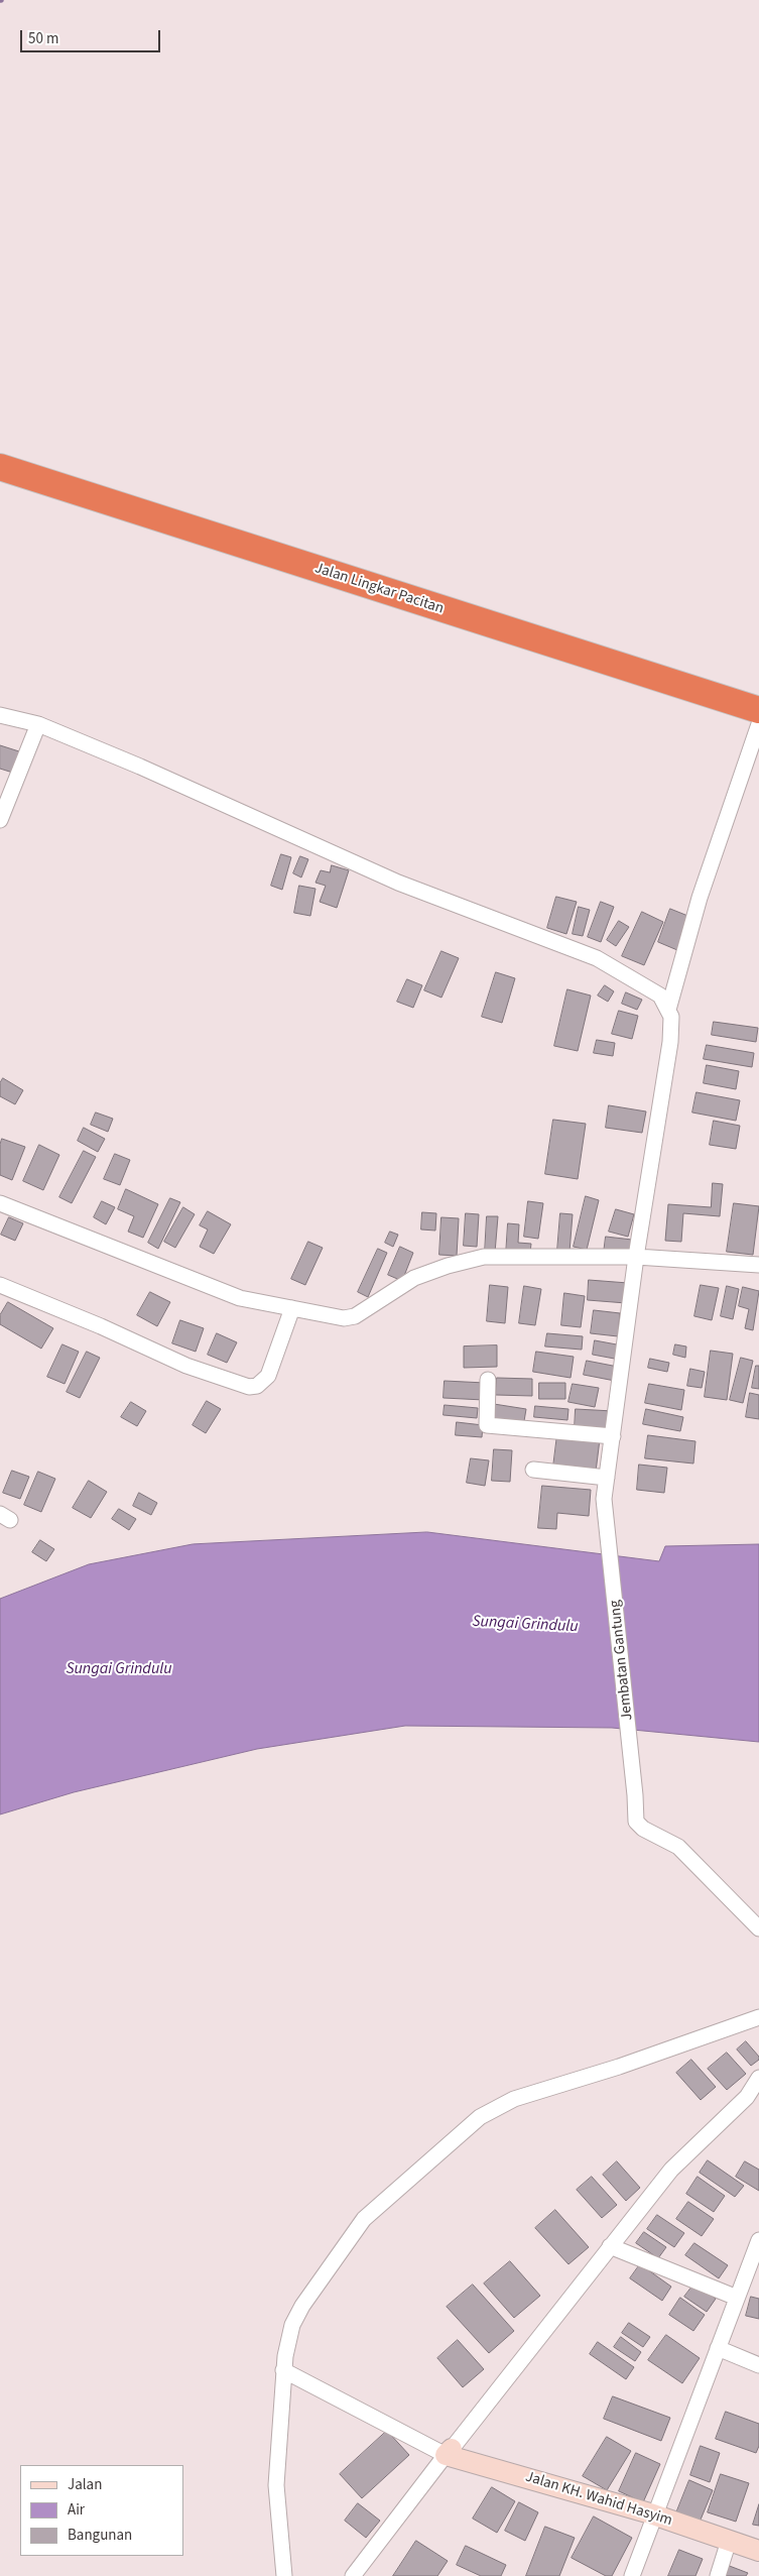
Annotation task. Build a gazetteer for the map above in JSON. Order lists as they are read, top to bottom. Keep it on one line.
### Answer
{"streets":{"highway":["Jalan Lingkar Pacitan"],"street":["Jembatan Gantung","Jalan KH. Wahid Hasyim"]},"water":["Sungai Grindulu"],"legend":["Jalan","Air","Bangunan"],"scale_bar":"50 m"}
